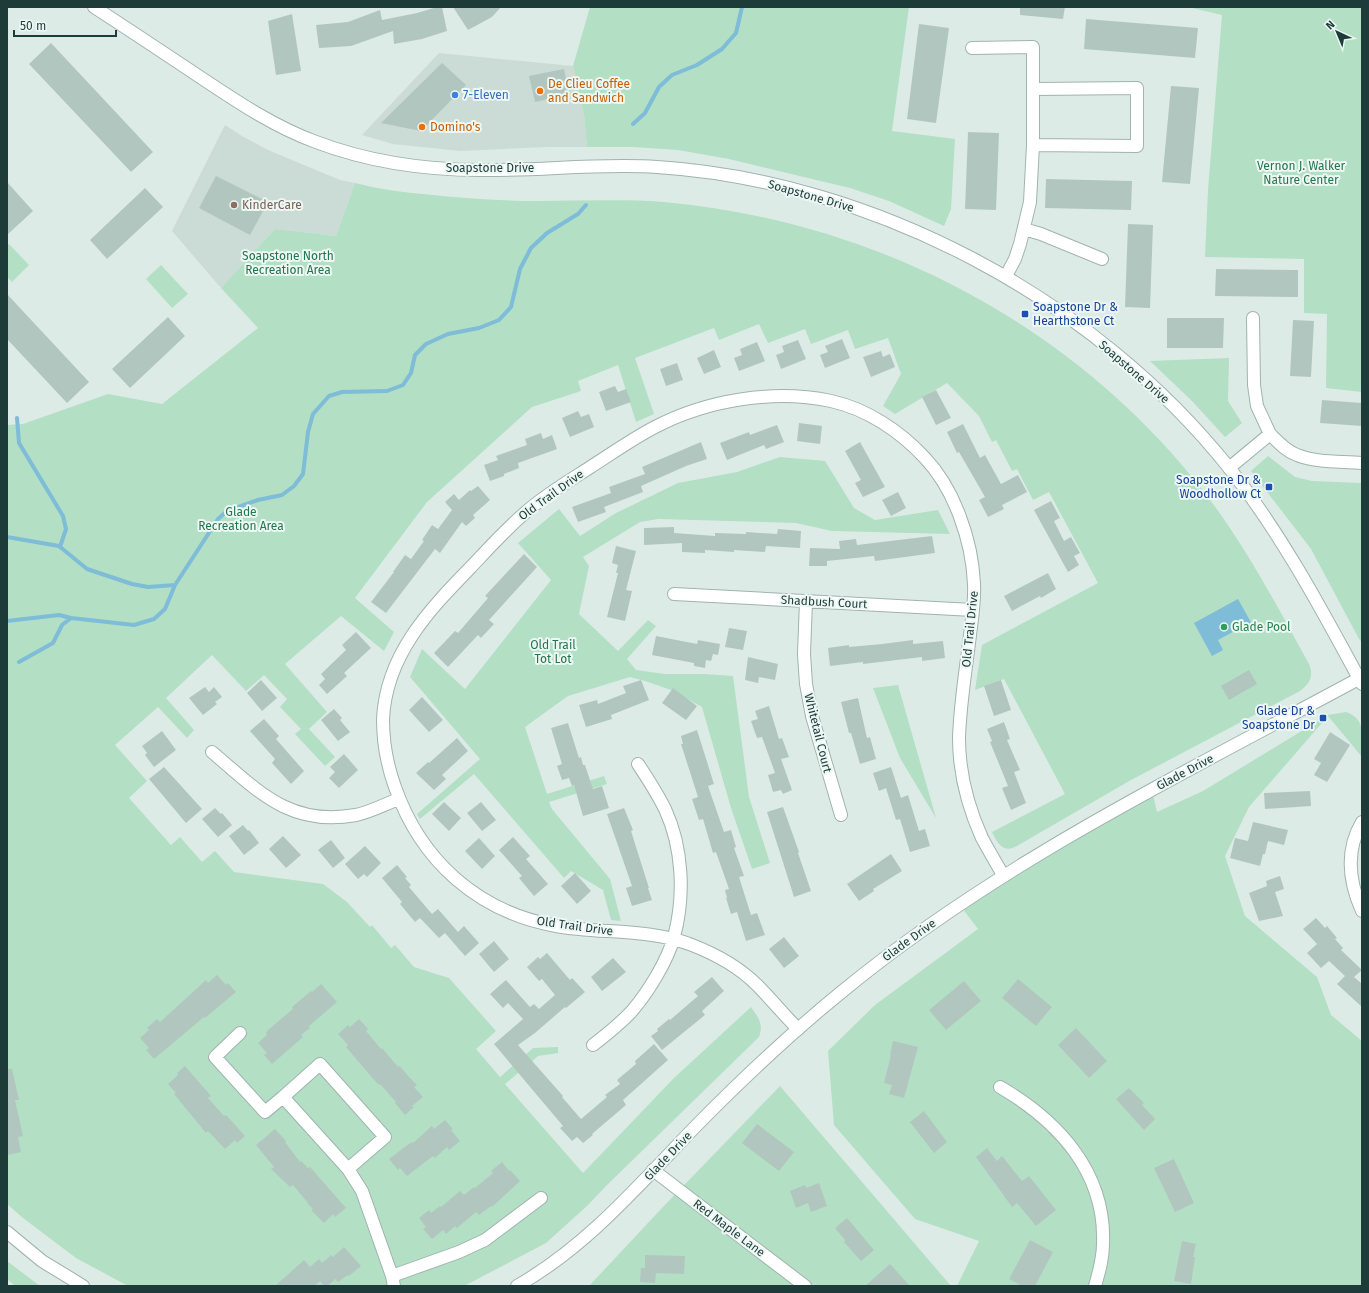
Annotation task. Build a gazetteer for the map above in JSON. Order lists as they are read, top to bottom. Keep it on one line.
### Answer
{"streets":{"street":["Soapstone Drive","Old Trail Drive","Shadbush Court","Whitetail Court","Glade Drive","Red Maple Lane"]},"crossings":[["Soapstone Drive","Glade Drive"],["Old Trail Drive","Shadbush Court"],["Old Trail Drive","Glade Drive"],["Shadbush Court","Whitetail Court"],["Glade Drive","Red Maple Lane"]],"parks":["Vernon J. Walker Nature Center","Soapstone North Recreation Area","Glade Recreation Area","Old Trail Tot Lot"],"places":{"other":["De Clieu Coffee and Sandwich","7-Eleven","Domino's","KinderCare","Glade Pool"],"transit":["Soapstone Dr & Hearthstone Ct","Soapstone Dr & Woodhollow Ct","Glade Dr & Soapstone Dr"]},"scale_bar":"50 m","north":"top left"}
